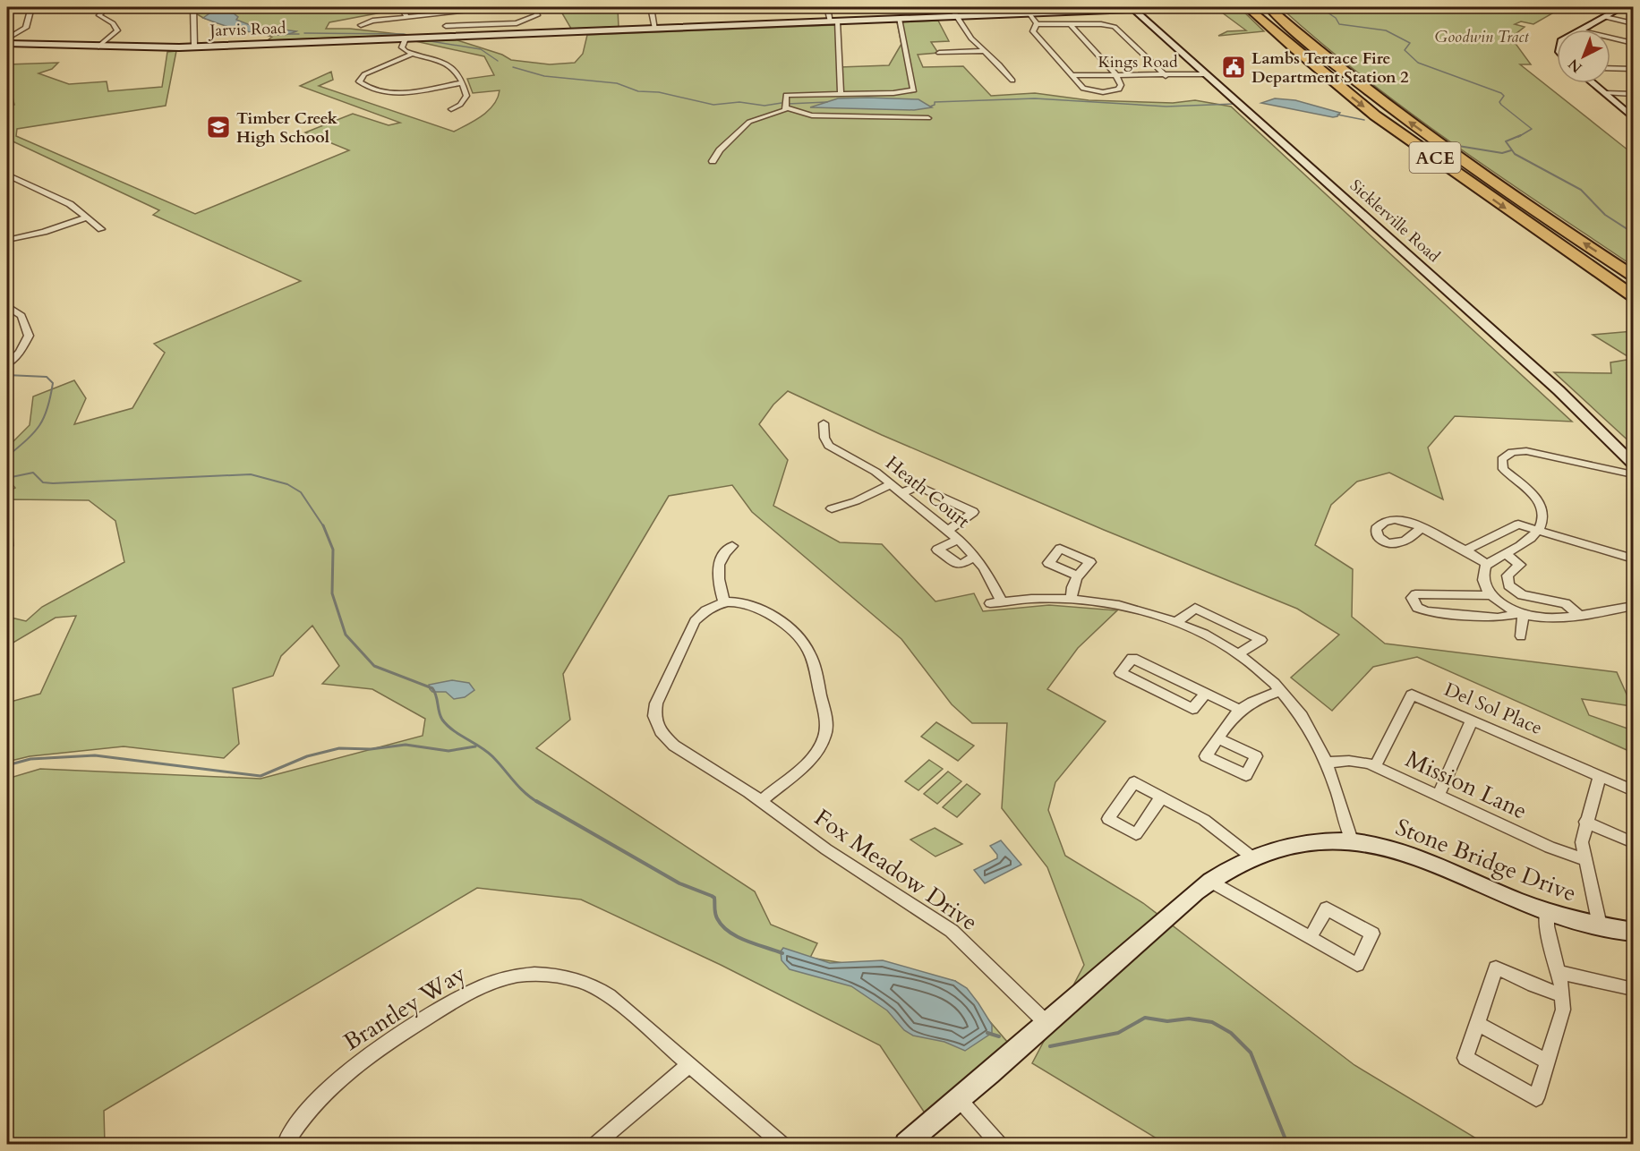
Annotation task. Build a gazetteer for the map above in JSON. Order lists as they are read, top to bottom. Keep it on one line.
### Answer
{"streets":{"highway":["ACE"],"street":["Jarvis Road","Kings Road","Sicklerville Road","Heath Court","Del Sol Place","Mission Lane","Stone Bridge Drive","Fox Meadow Drive","Brantley Way"]},"crossings":[["Jarvis Road","Sicklerville Road"],["Kings Road","Sicklerville Road"],["Del Sol Place","Mission Lane"],["Stone Bridge Drive","Fox Meadow Drive"]],"parks":["Goodwin Tract"],"places":{"public building":["Lambs Terrace Fire Department Station 2"],"school or university":["Timber Creek High School"]},"north":"bottom left"}
